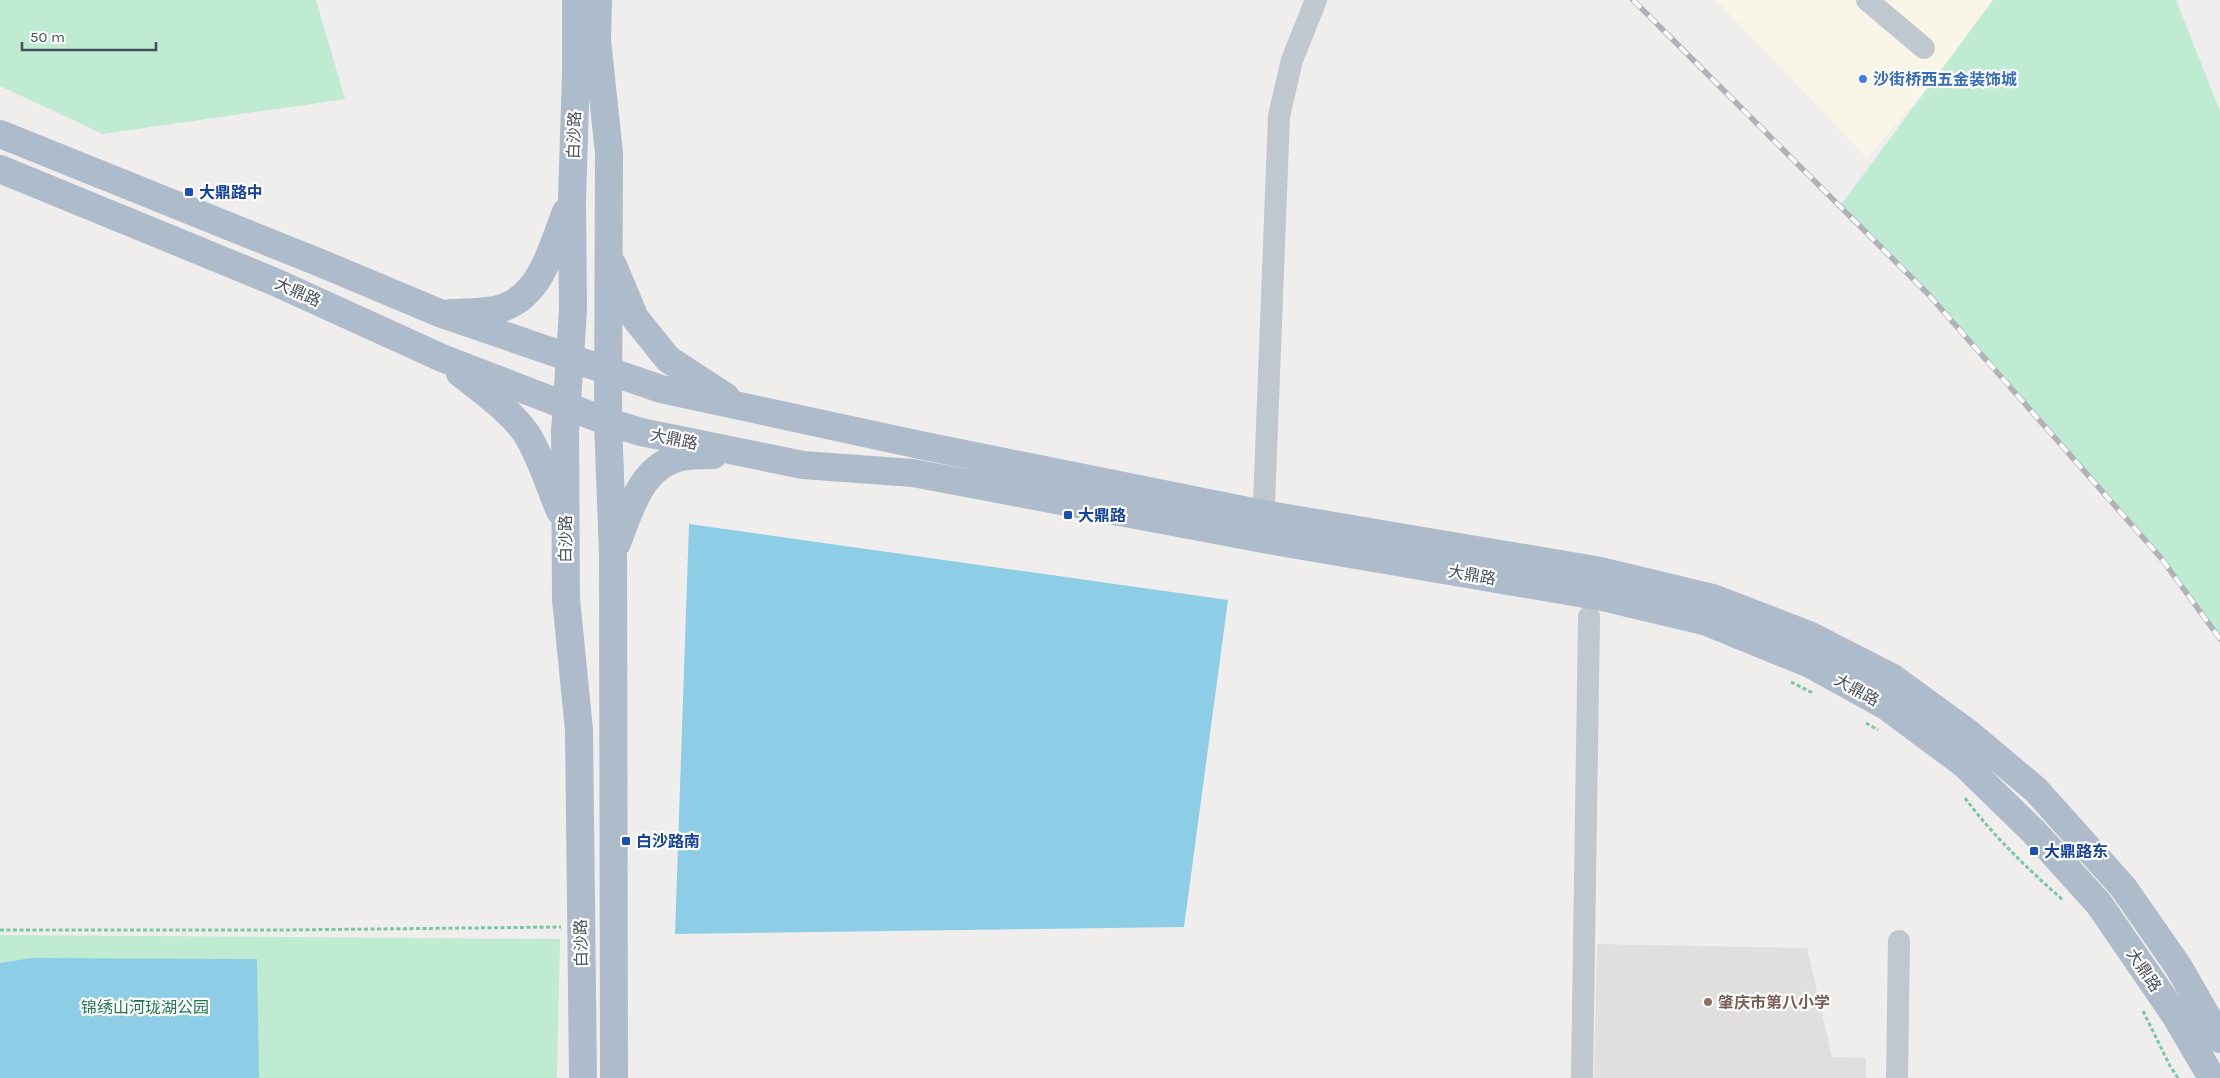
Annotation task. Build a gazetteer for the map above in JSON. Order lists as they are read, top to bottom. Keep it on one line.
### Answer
{"streets":{"main road":["白沙路","大鼎路"]},"crossings":[["白沙路","大鼎路"]],"parks":["锦绣山河珑湖公园"],"places":{"other":["沙街桥西五金装饰城","肇庆市第八小学"],"transit":["大鼎路中","大鼎路","白沙路南","大鼎路东"]},"scale_bar":"50 m"}
